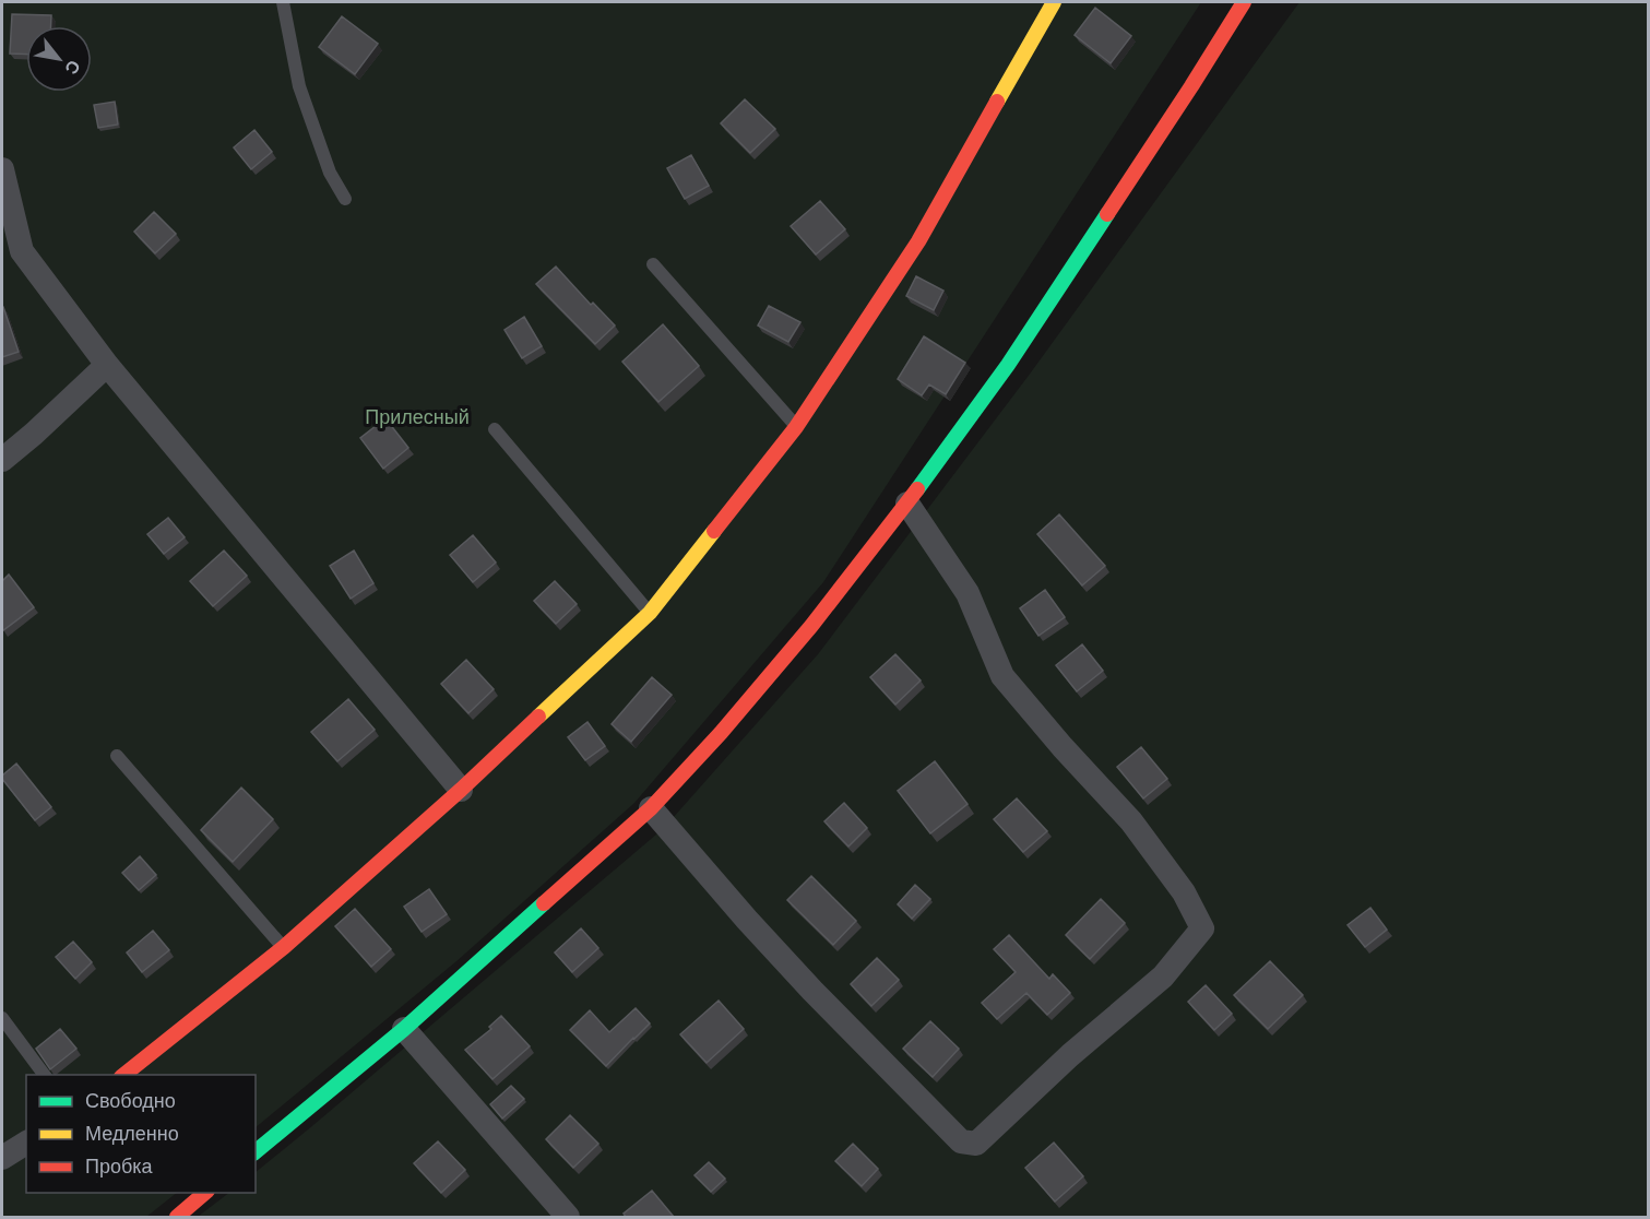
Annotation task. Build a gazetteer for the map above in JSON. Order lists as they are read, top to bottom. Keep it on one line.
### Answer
{"parks":["Прилесный"],"legend":["Свободно","Медленно","Пробка"],"north":"bottom right"}
